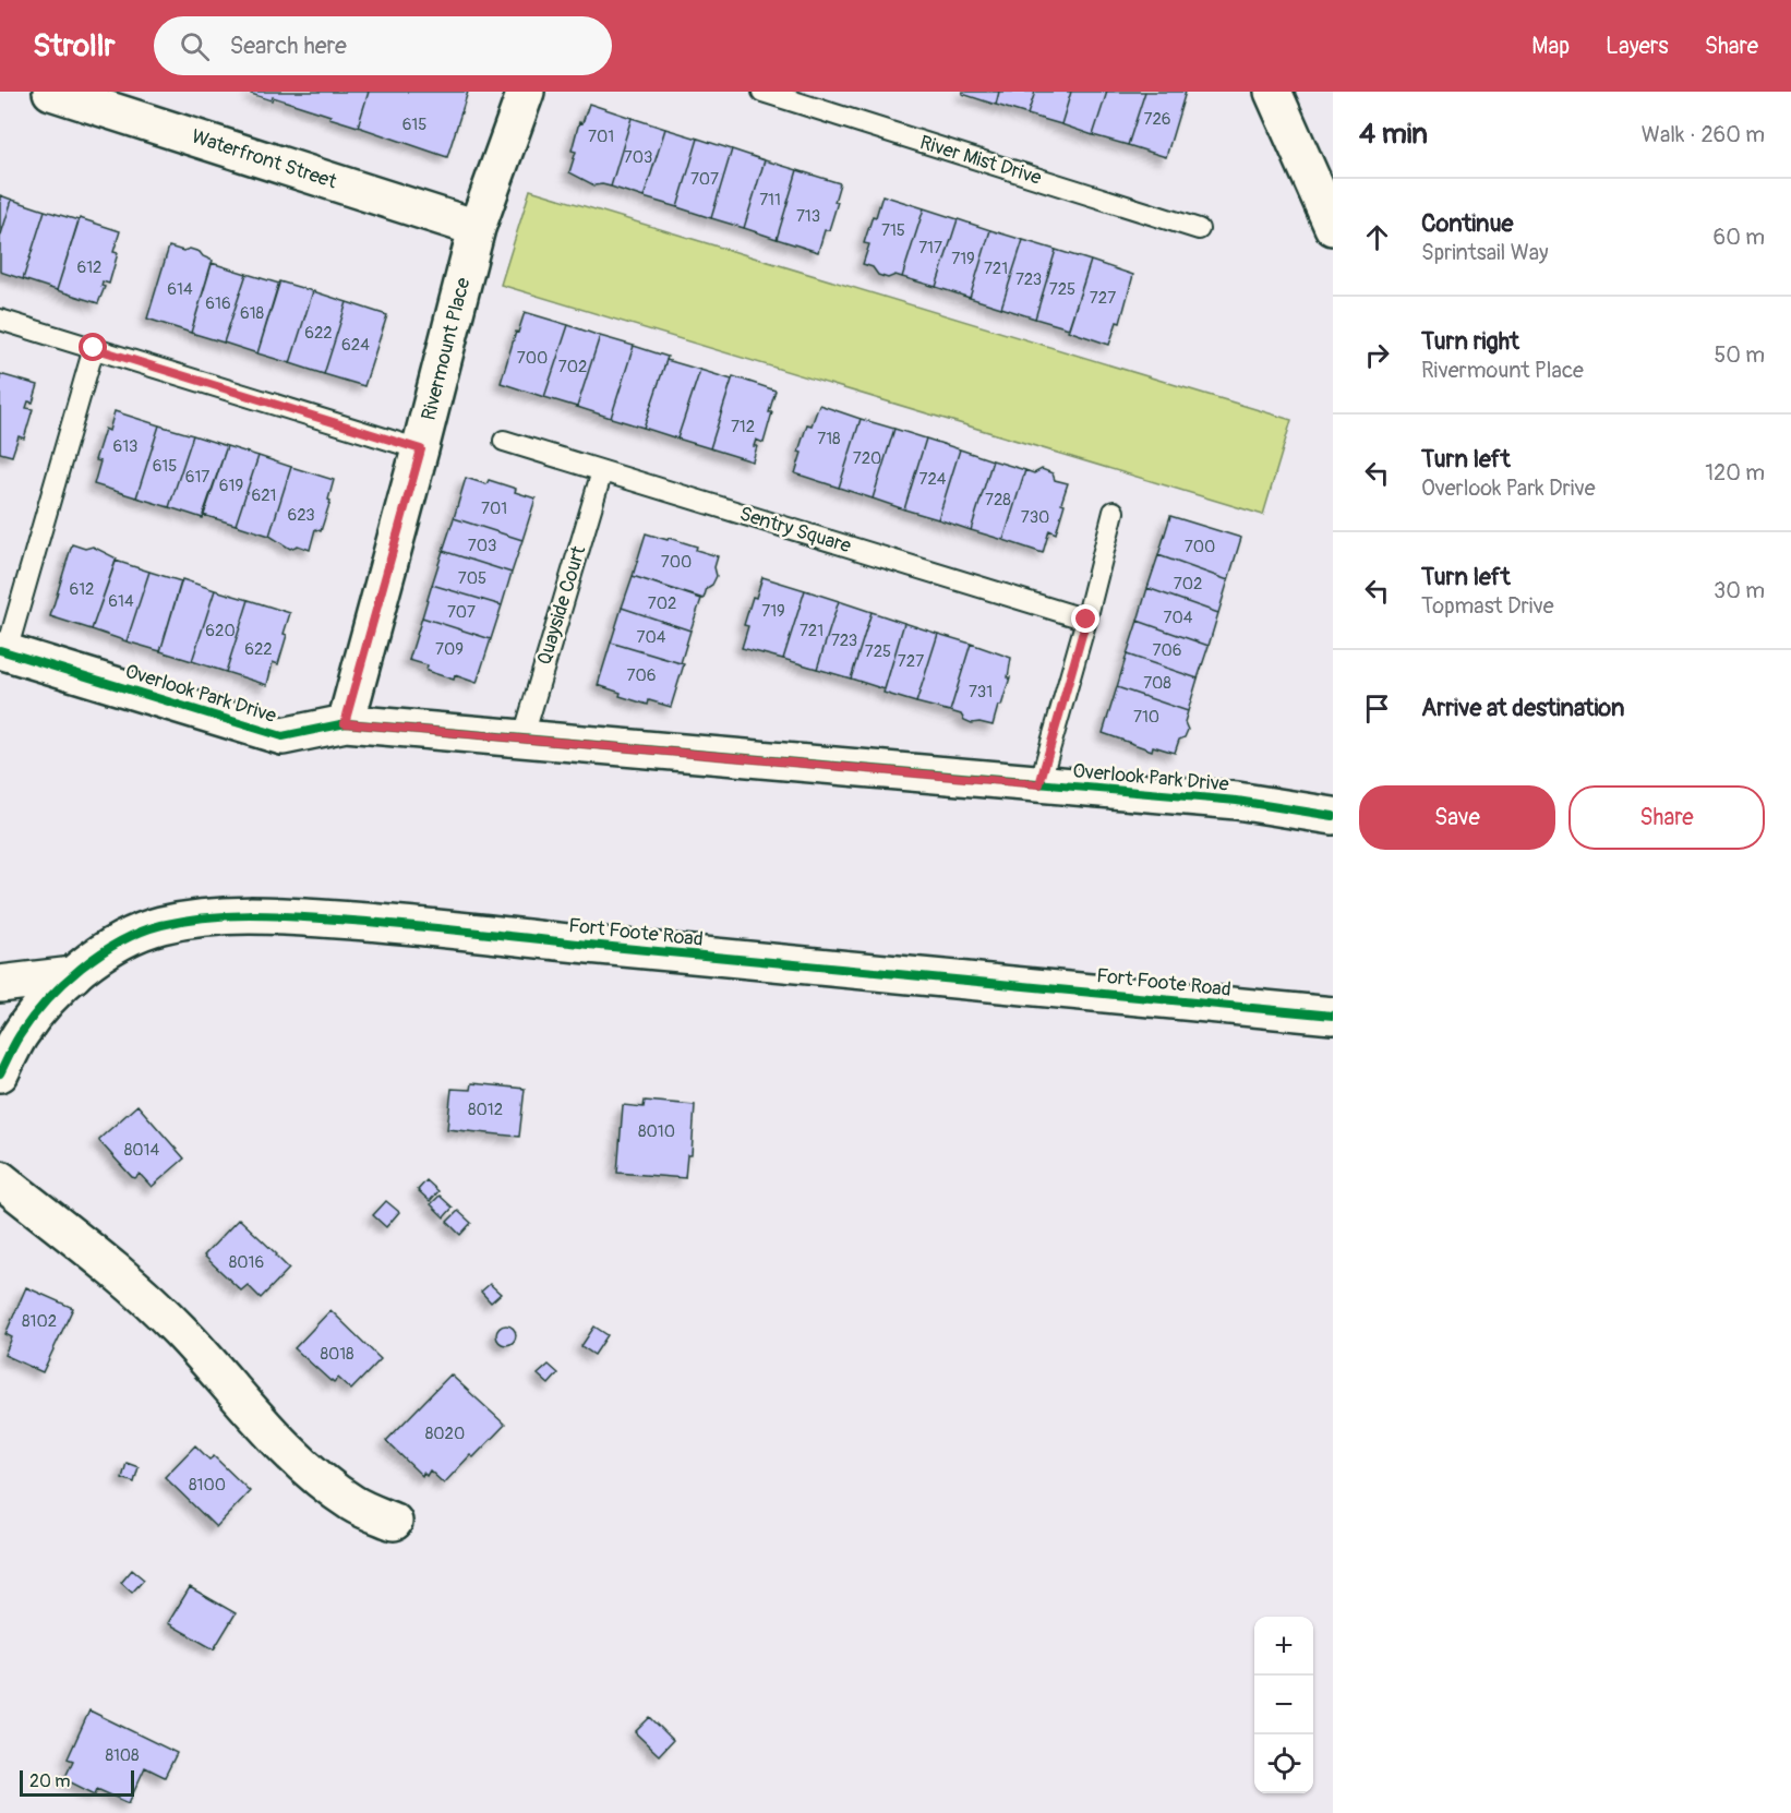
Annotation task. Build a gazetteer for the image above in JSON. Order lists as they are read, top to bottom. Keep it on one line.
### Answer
{"streets":{"street":["Waterfront Street","Rivermount Place","Overlook Park Drive","Fort Foote Road"],"lane":["River Mist Drive","Sentry Square","Quayside Court"]},"crossings":[["Waterfront Street","Rivermount Place"],["Rivermount Place","Overlook Park Drive"],["Sentry Square","Quayside Court"],["Quayside Court","Overlook Park Drive"]],"house_numbers":["726","615","701","703","707","711","713","715","717","719","612","721","723","614","725","727","616","618","622","624","700","702","712","718","613","720","615","617","724","619","621","728","701","623","730","703","700","700","705","702","612","614","702","719","707","704","620","721","704","723","622","709","706","725","727","706","708","731","710","8012","8010","8014","8016","8102","8018","8020","8100","8108"],"scale_bar":"20 m","page":{"header":"Strollr","search":"Search here","nav":["Map","Layers","Share"],"heading":["4 min","Walk · 260 m"],"list":[["Continue","Sprintsail Way","60 m"],["Turn right","Rivermount Place","50 m"],["Turn left","Overlook Park Drive","120 m"],["Turn left","Topmast Drive","30 m"],"Arrive at destination"],"buttons":["Save","Share"],"map_buttons":["+","−"],"scale":"20 m"}}
